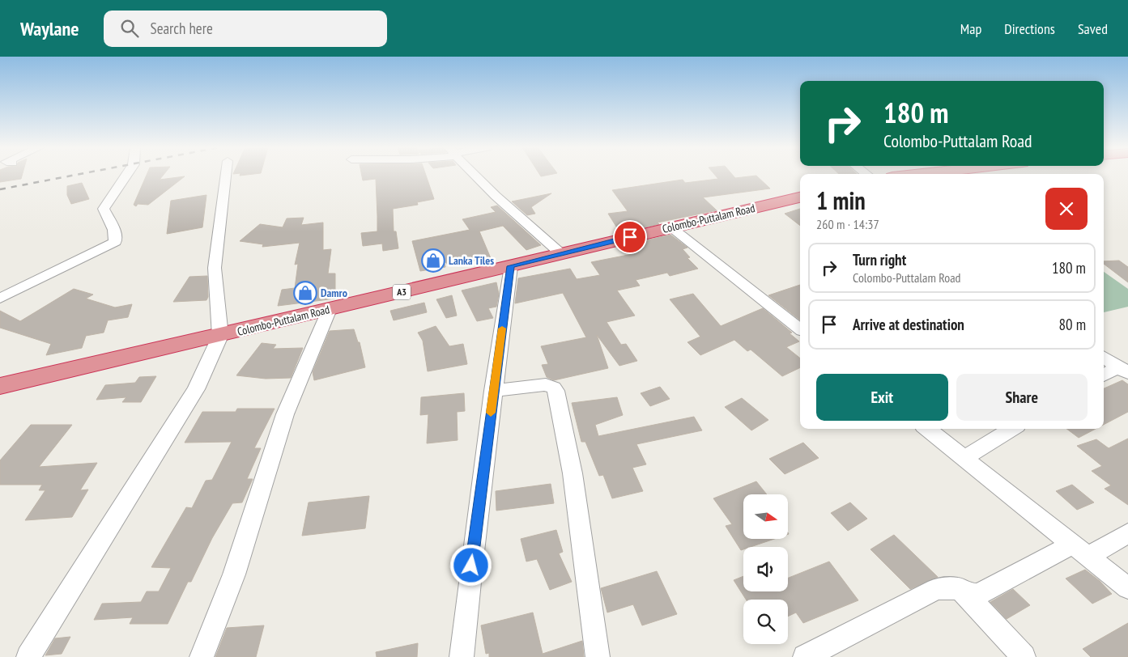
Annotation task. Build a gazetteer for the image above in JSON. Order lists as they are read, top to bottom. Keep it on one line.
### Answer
{"streets":{"highway":["Colombo-Puttalam Road","A3"]},"places":{"shop":["Lanka Tiles","Damro"]},"north":"right","page":{"header":"Waylane","search":"Search here","nav":["Map","Directions","Saved"],"turn":["180 m","Colombo-Puttalam Road"],"heading":["1 min","260 m · 14:37"],"list":[{"name":"Turn right","note":"Colombo-Puttalam Road","value":"180 m"},{"name":"Arrive at destination","value":"80 m"}],"buttons":["Exit","Share"]}}
